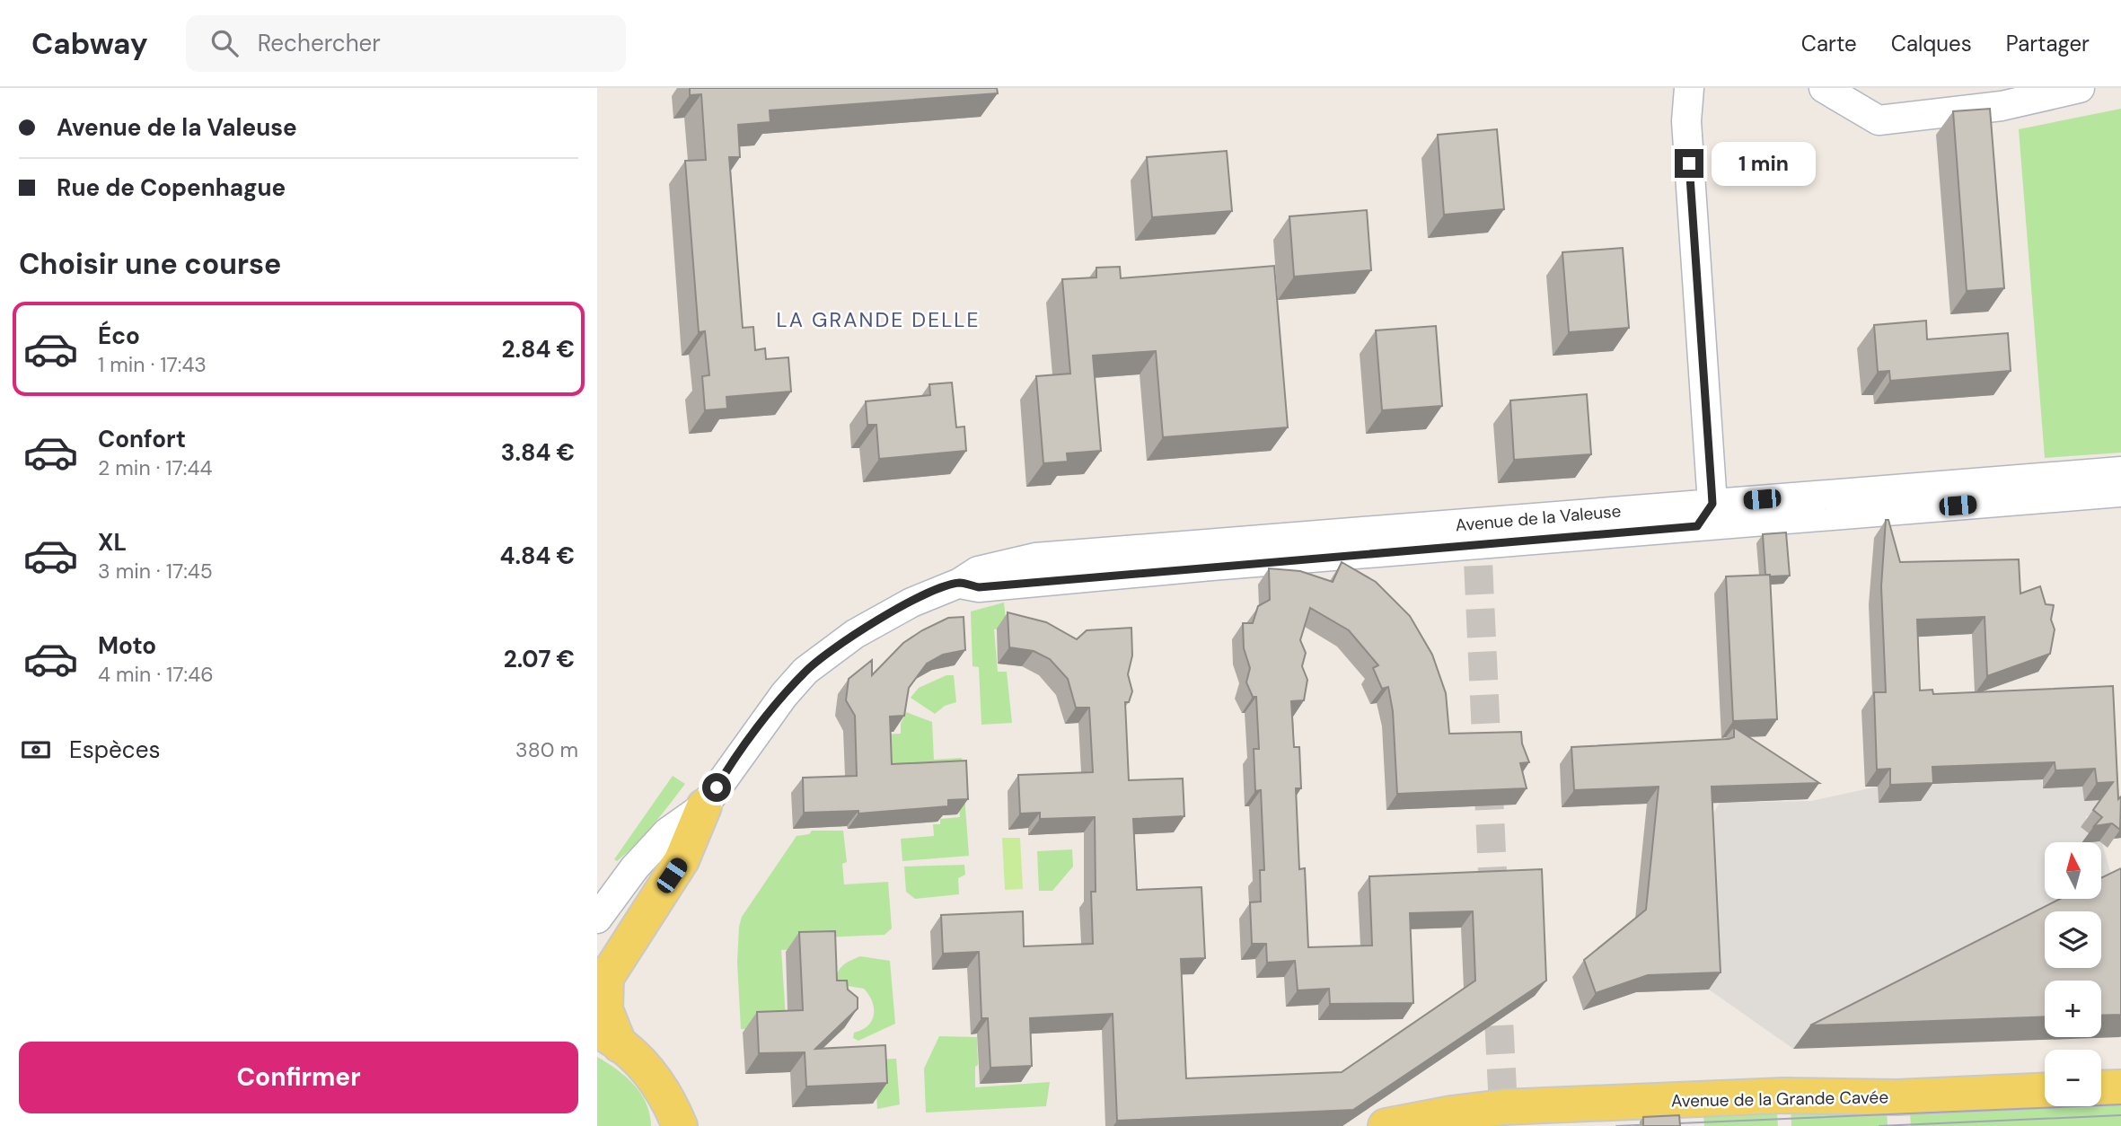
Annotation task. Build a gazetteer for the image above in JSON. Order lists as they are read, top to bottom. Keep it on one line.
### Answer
{"streets":{"main road":["Avenue de la Grande Cavée"],"street":["Avenue de la Valeuse"]},"districts":["LA GRANDE DELLE"],"north":"top","page":{"header":"Cabway","search":"Rechercher","nav":["Carte","Calques","Partager"],"banner":["Avenue de la Valeuse","Rue de Copenhague"],"bubble":"1 min","heading":"Choisir une course","list":[{"name":"Éco","note":"1 min · 17:43","value":"2.84 €"},{"name":"Confort","note":"2 min · 17:44","value":"3.84 €"},{"name":"XL","note":"3 min · 17:45","value":"4.84 €"},{"name":"Moto","note":"4 min · 17:46","value":"2.07 €"}],"pay":["Espèces","380 m"],"map_buttons":["+","−"],"buttons":"Confirmer"}}
